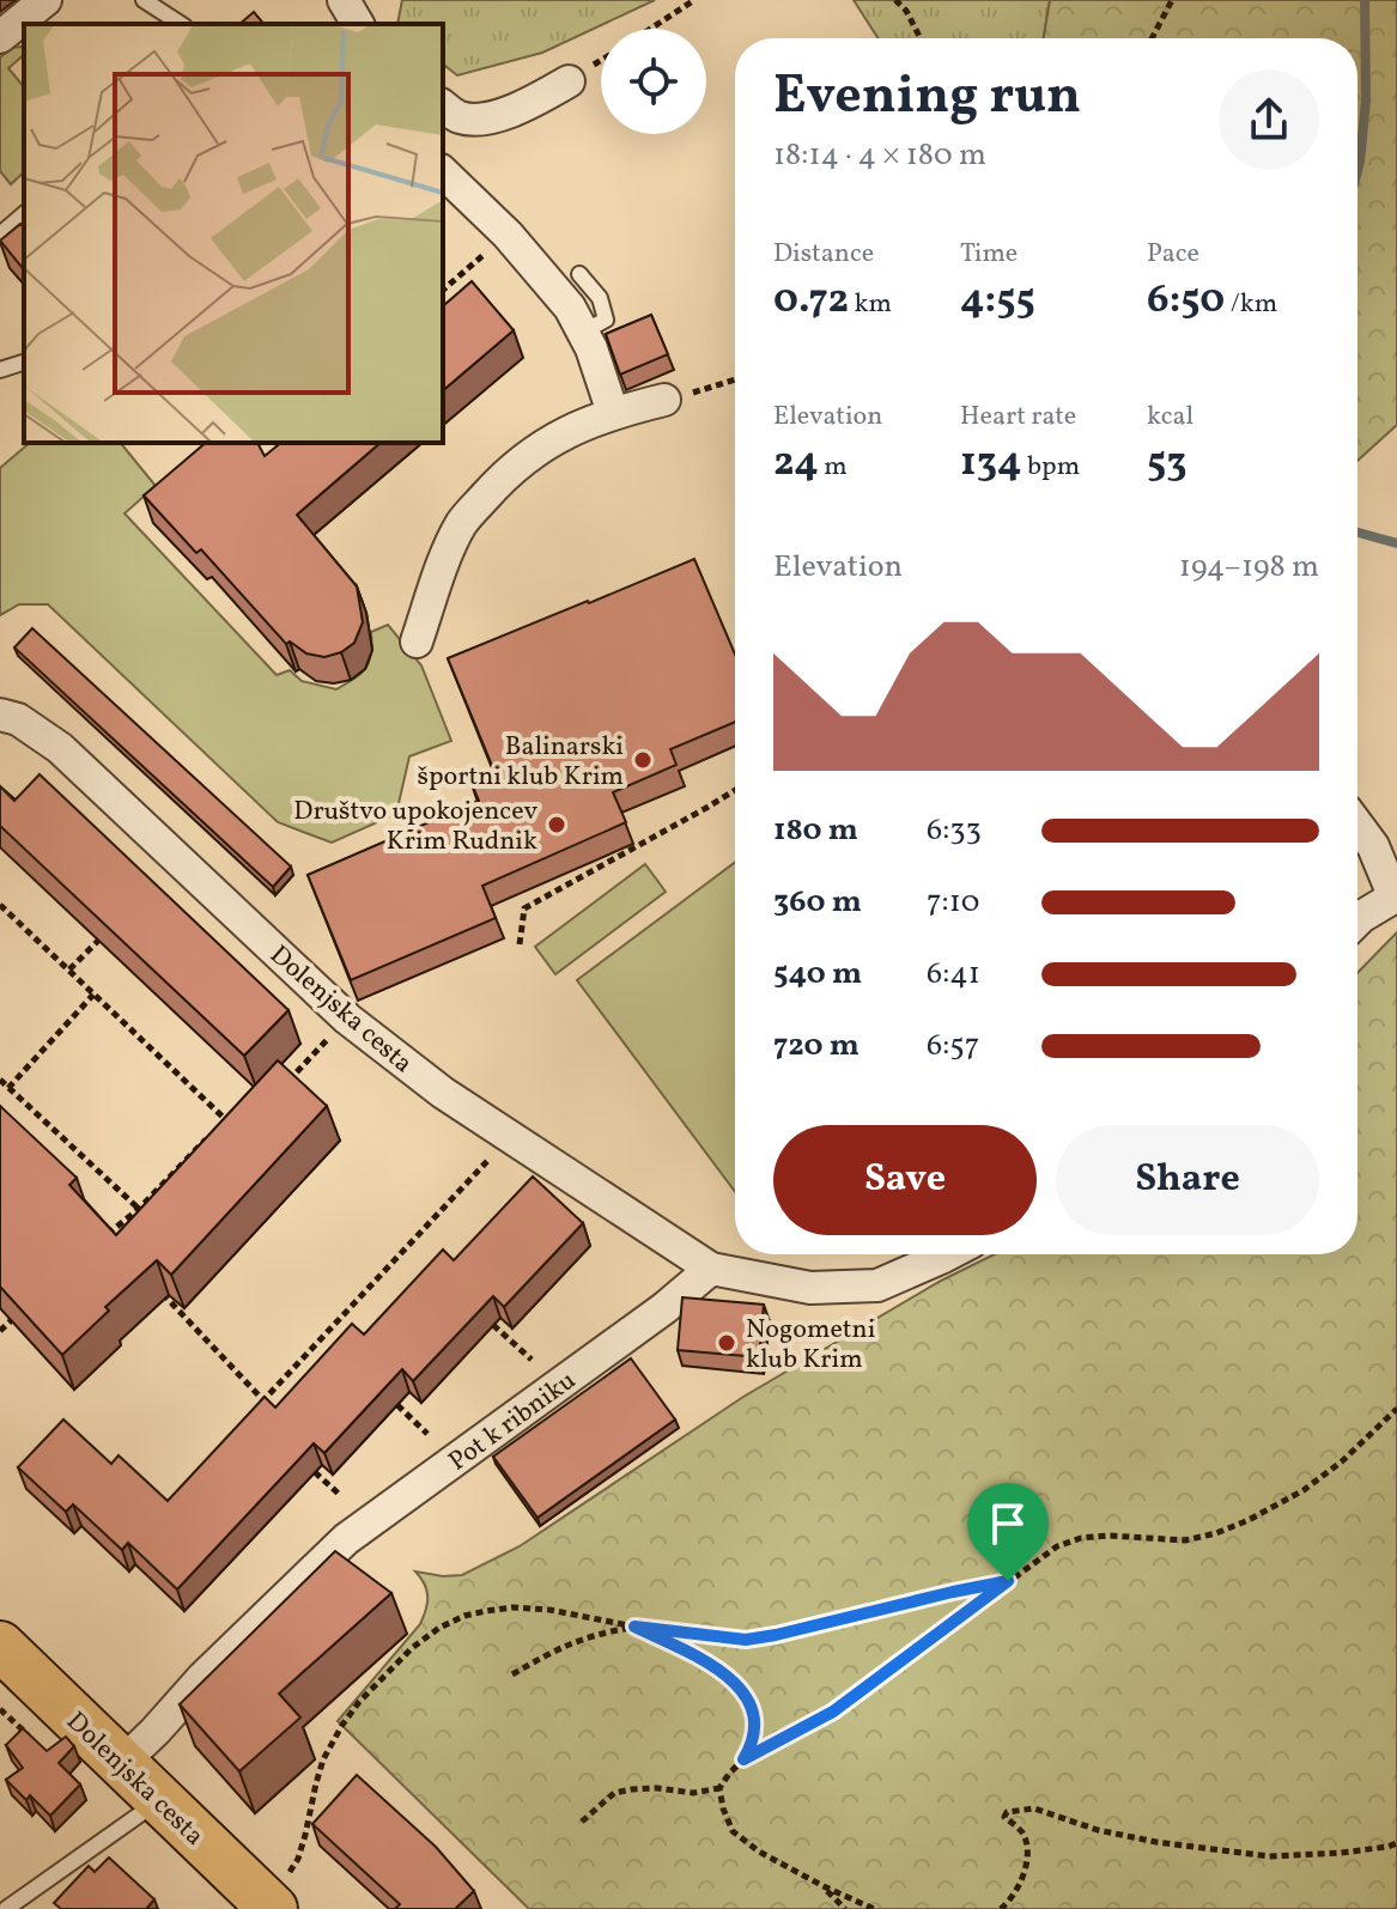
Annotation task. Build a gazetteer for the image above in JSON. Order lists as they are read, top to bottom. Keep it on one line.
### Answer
{"streets":{"main road":["Dolenjska cesta"],"street":["Pot k ribniku"]},"crossings":[["Dolenjska cesta","Pot k ribniku"]],"places":["Balinarski športni klub Krim","Društvo upokojencev Krim Rudnik","Nogometni klub Krim"],"page":{"heading":["Evening run","18:14 · 4 × 180 m"],"stats":[["Distance","0.72 km"],["Time","4:55"],["Pace","6:50 /km"],["Elevation","24 m"],["Heart rate","134 bpm"],["kcal","53"]],"chart":["Elevation","194–198 m"],"list":[{"name":"180 m","note":"6:33"},{"name":"360 m","note":"7:10"},{"name":"540 m","note":"6:41"},{"name":"720 m","note":"6:57"}],"buttons":["Save","Share"]}}
